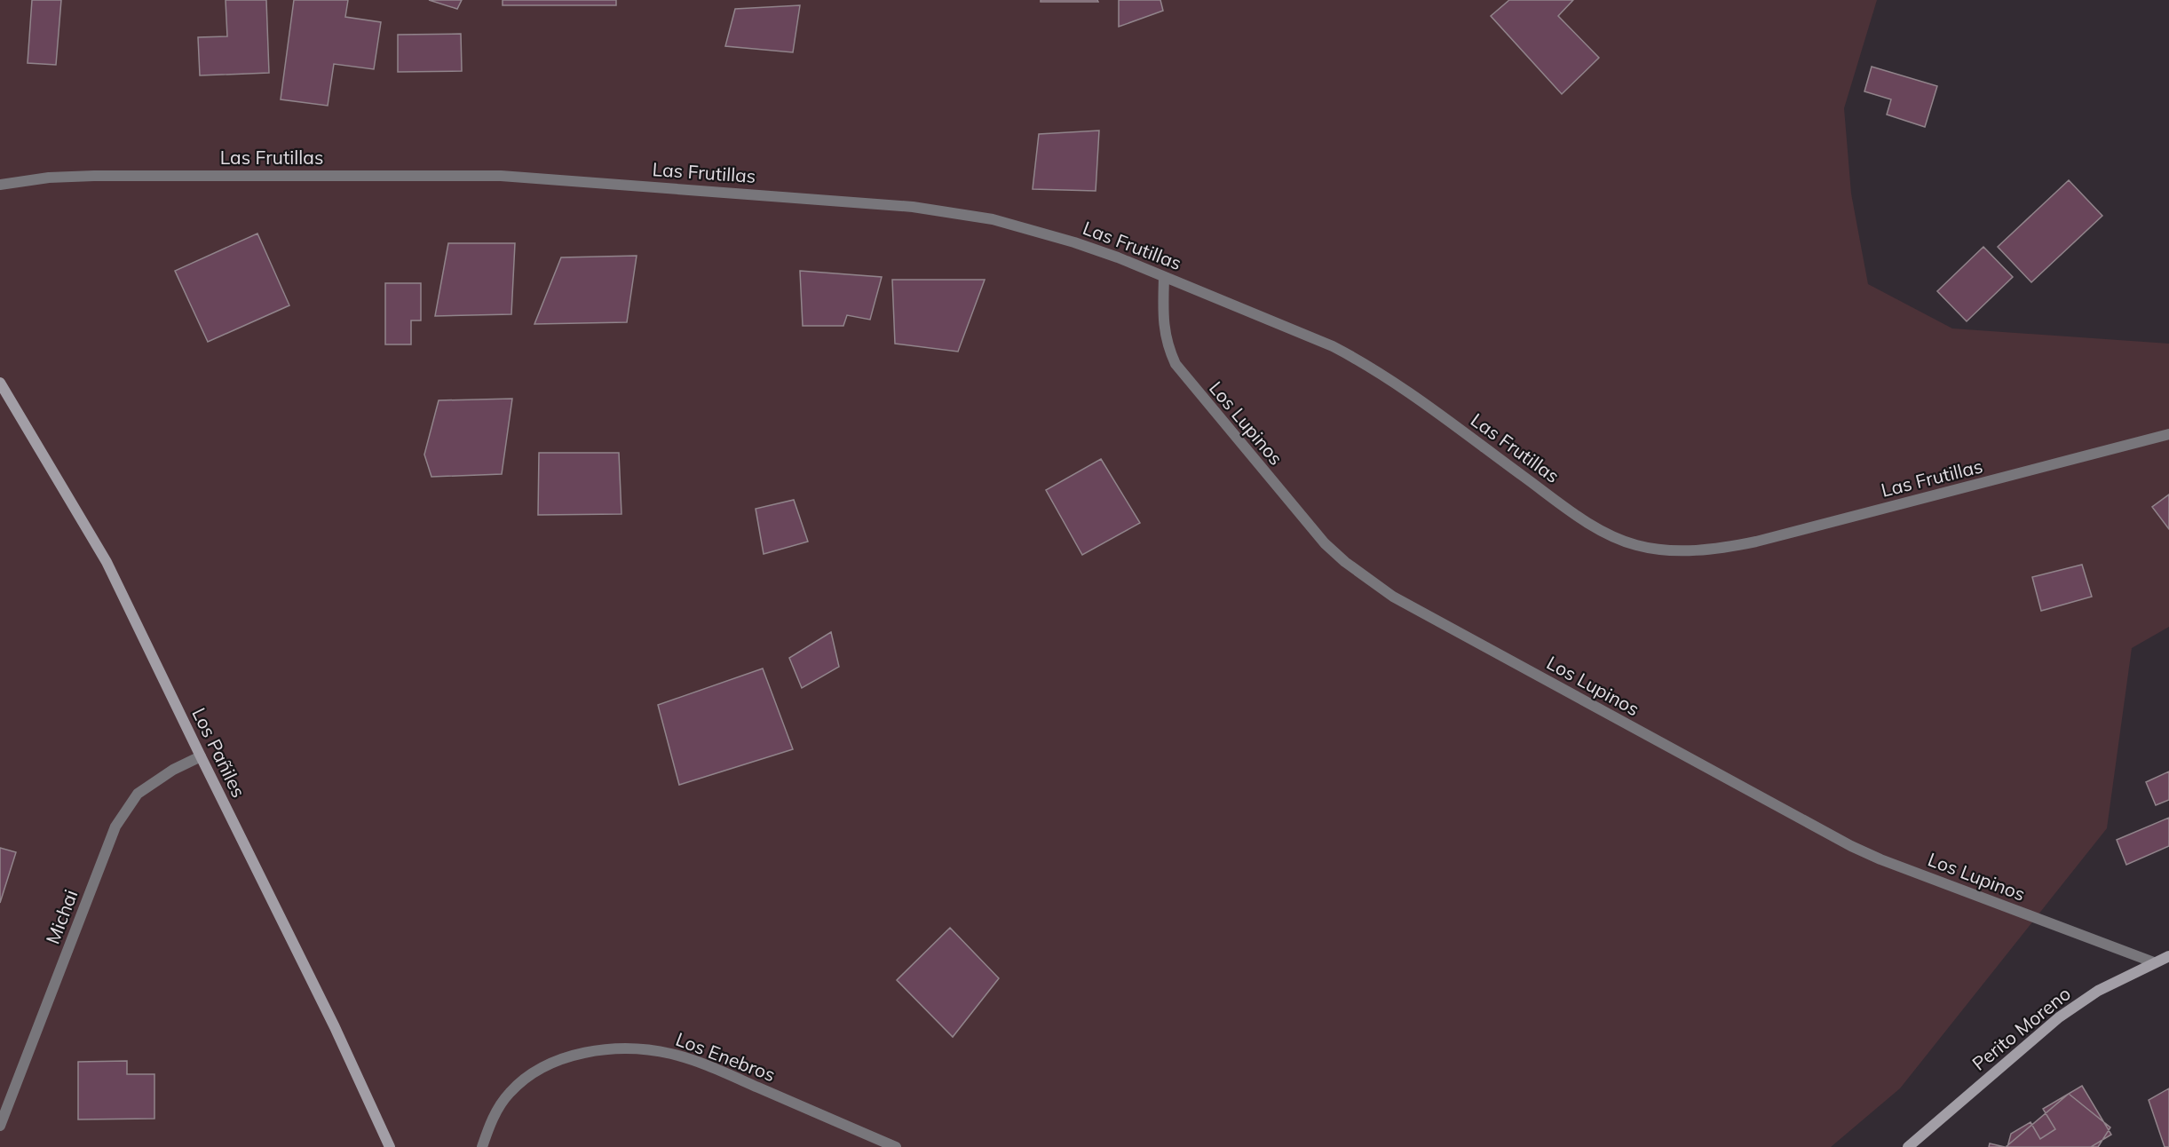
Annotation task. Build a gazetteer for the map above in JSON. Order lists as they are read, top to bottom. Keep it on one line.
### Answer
{"streets":{"street":["Las Frutillas","Los Lupinos","Los Pañiles","Michai","Perito Moreno","Los Enebros"]},"crossings":[["Las Frutillas","Los Lupinos"],["Los Lupinos","Perito Moreno"],["Los Pañiles","Michai"]]}
